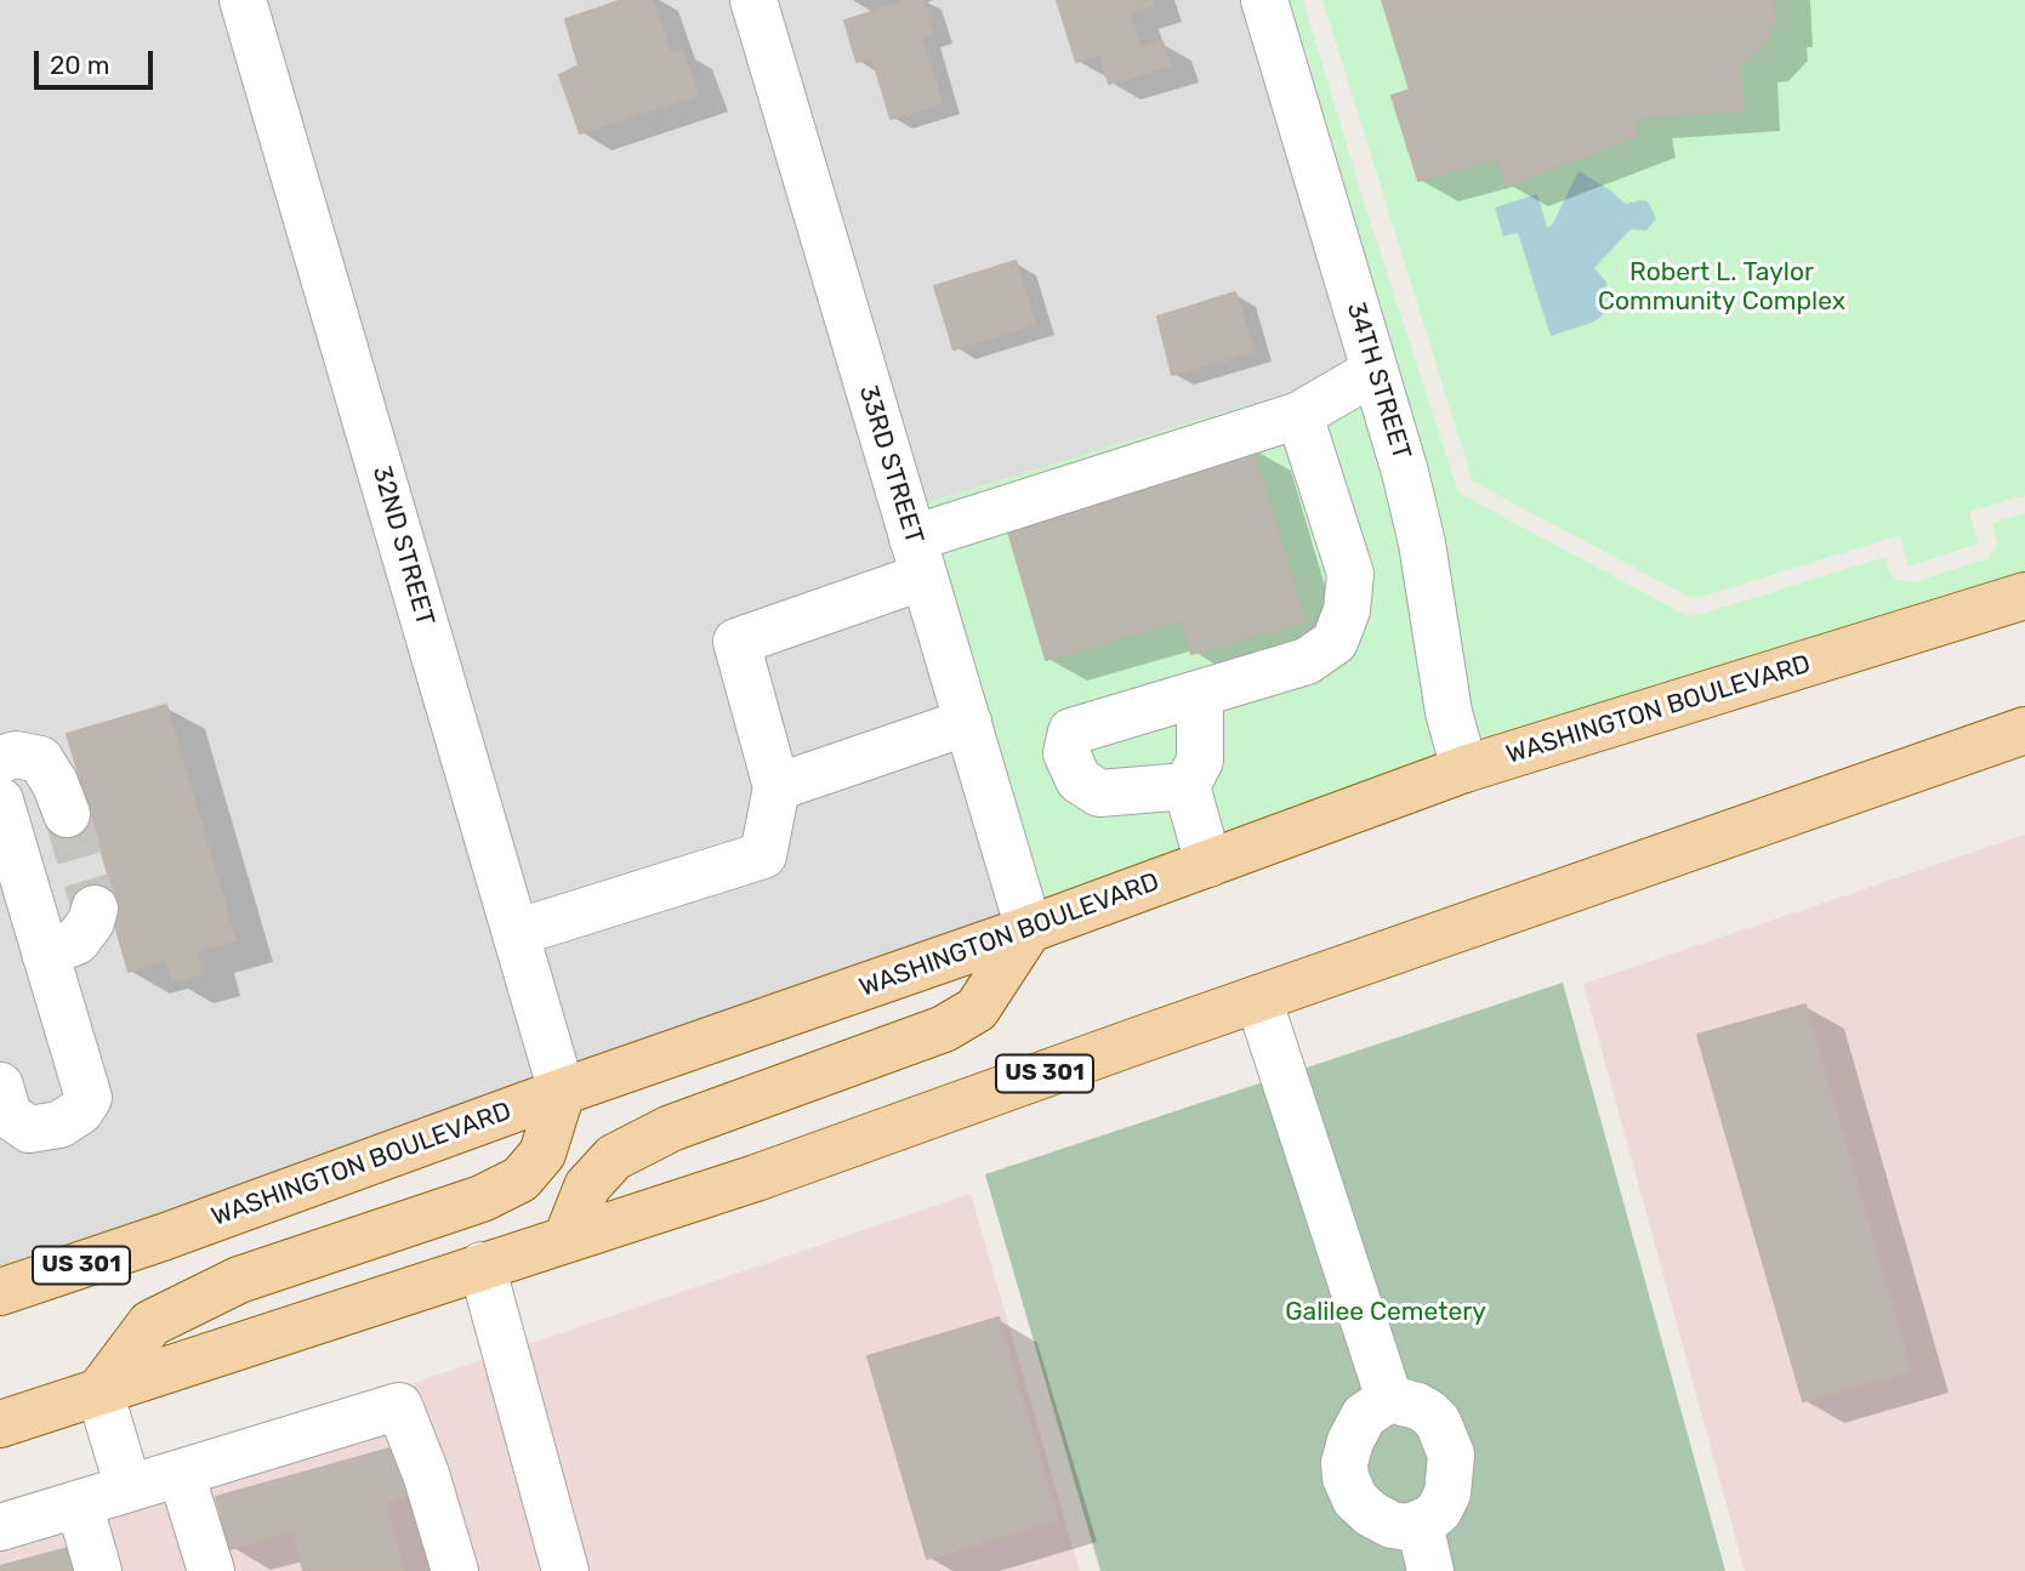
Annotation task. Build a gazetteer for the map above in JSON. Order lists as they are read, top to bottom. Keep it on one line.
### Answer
{"streets":{"main road":["WASHINGTON BOULEVARD","US 301"],"street":["34TH STREET","33RD STREET","32ND STREET"]},"crossings":[["34TH STREET","WASHINGTON BOULEVARD"],["33RD STREET","WASHINGTON BOULEVARD"],["32ND STREET","WASHINGTON BOULEVARD"]],"parks":["Robert L. Taylor Community Complex","Galilee Cemetery"],"scale_bar":"20 m"}
